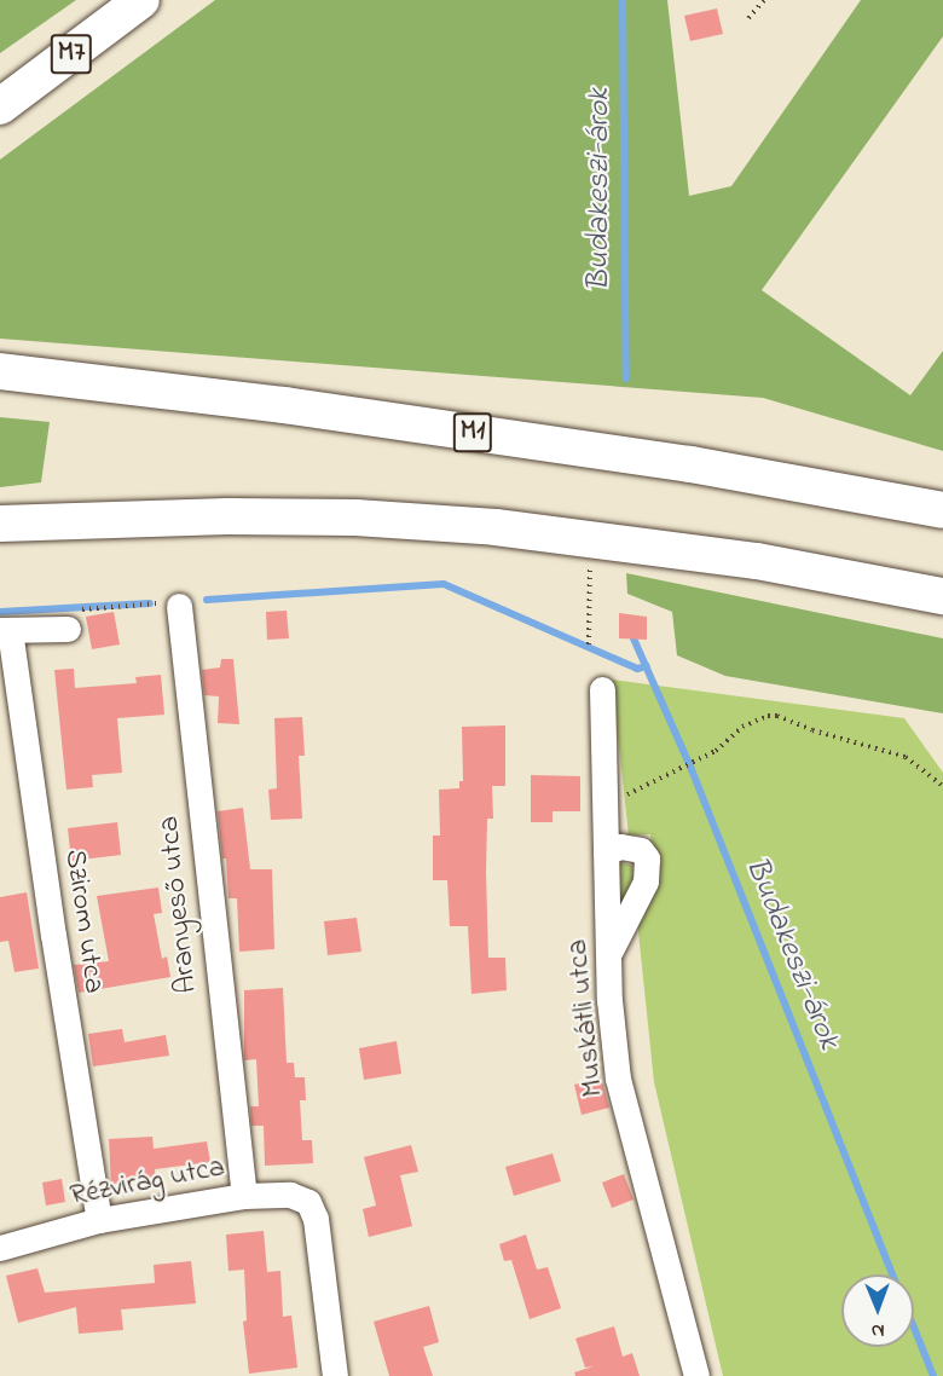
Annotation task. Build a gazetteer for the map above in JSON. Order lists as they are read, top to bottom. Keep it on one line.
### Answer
{"streets":{"highway":["M7","M1"],"street":["Aranyeső utca","Szirom utca","Muskátli utca","Rézvirág utca"]},"crossings":[["Aranyeső utca","Rézvirág utca"],["Szirom utca","Rézvirág utca"]],"water":["Budakeszi-árok"],"north":"bottom"}
